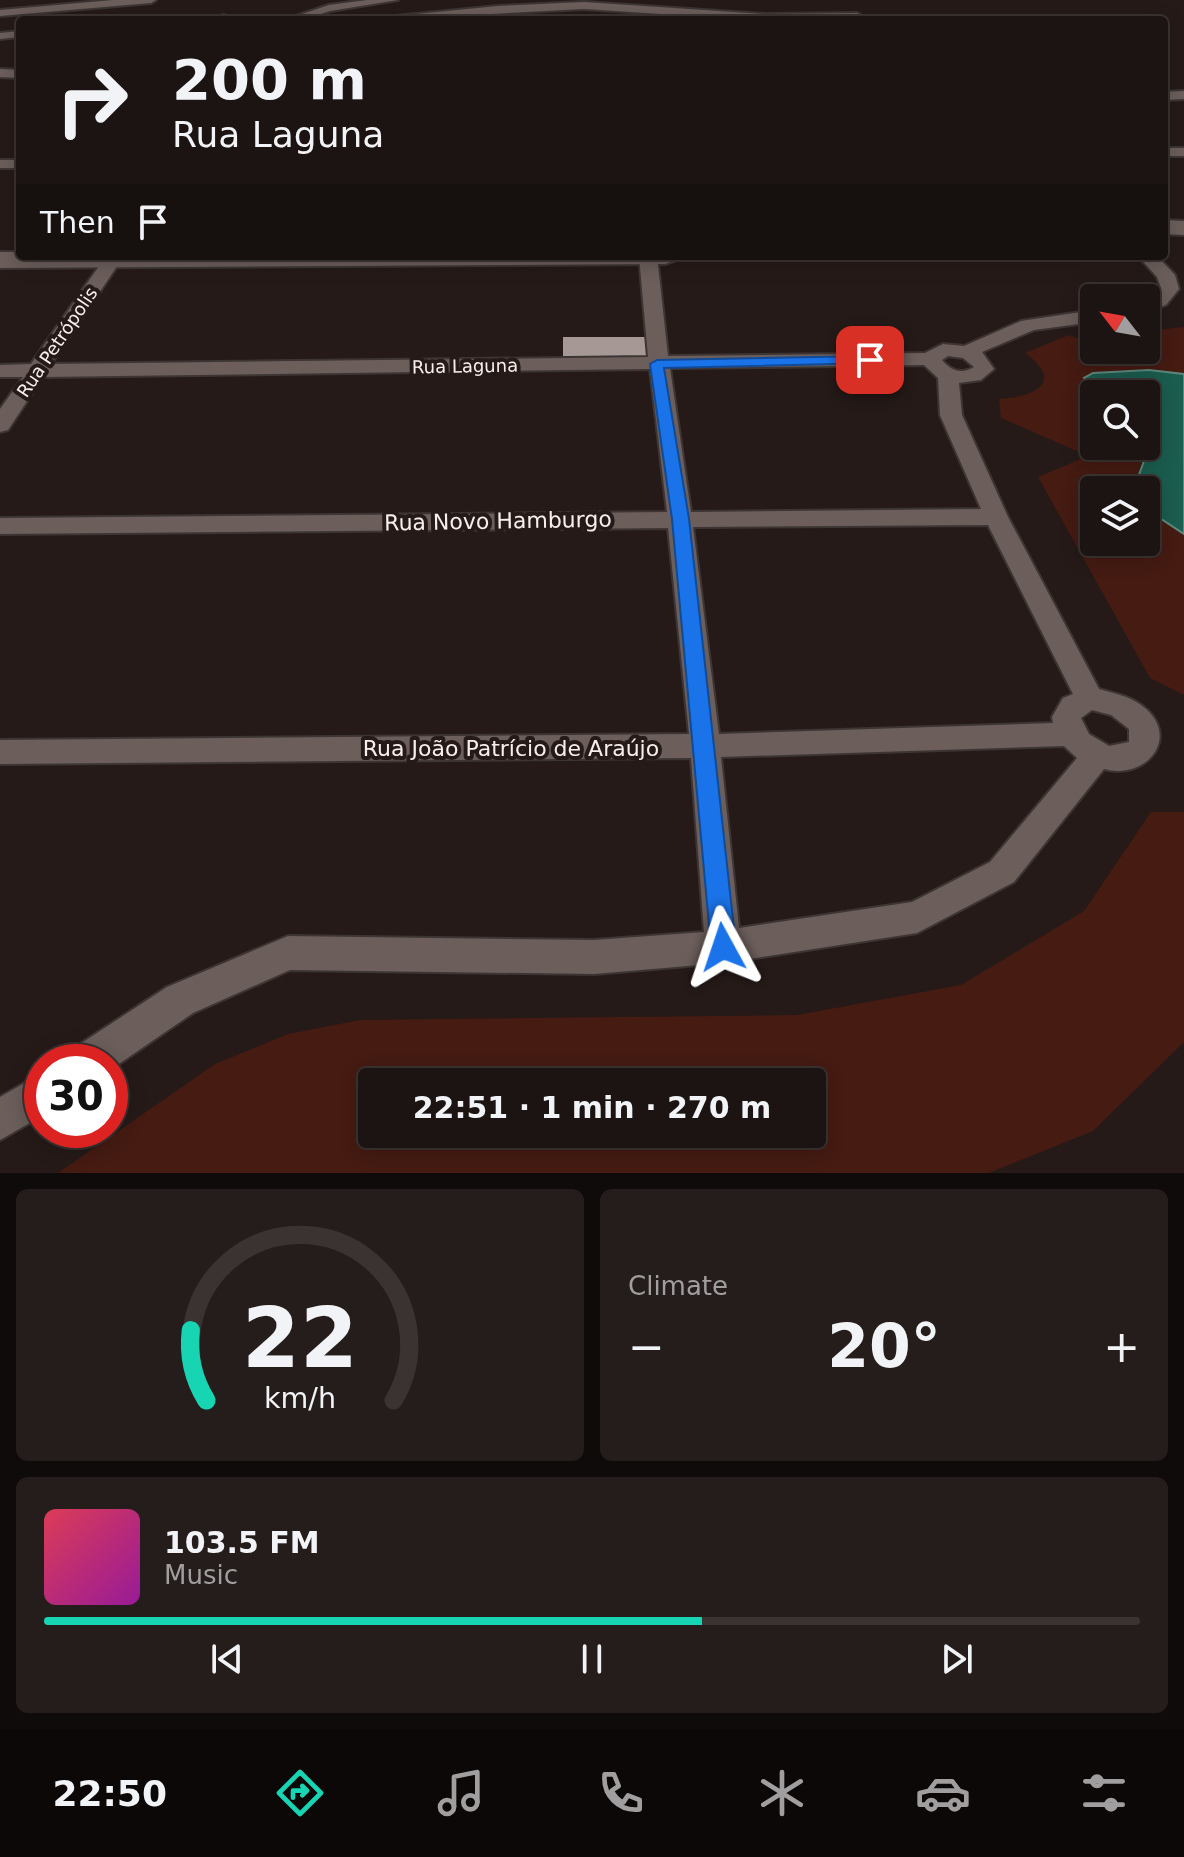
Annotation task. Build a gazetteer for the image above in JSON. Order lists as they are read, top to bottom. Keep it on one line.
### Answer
{"streets":{"street":["Rua Petrópolis","Rua Laguna","Rua Novo Hamburgo","Rua João Patrício de Araújo"]},"crossings":[["Rua Petrópolis","Rua Laguna"]],"north":"top left","page":{"turn":["200 m","Rua Laguna"],"then":"Then","limit":"30","trip":"22:51 · 1 min · 270 m","tile":"Climate","heat":["−","20°","+"],"song":["103.5 FM","Music"],"tabs":"22:50","gauge":["22","km/h"]}}
